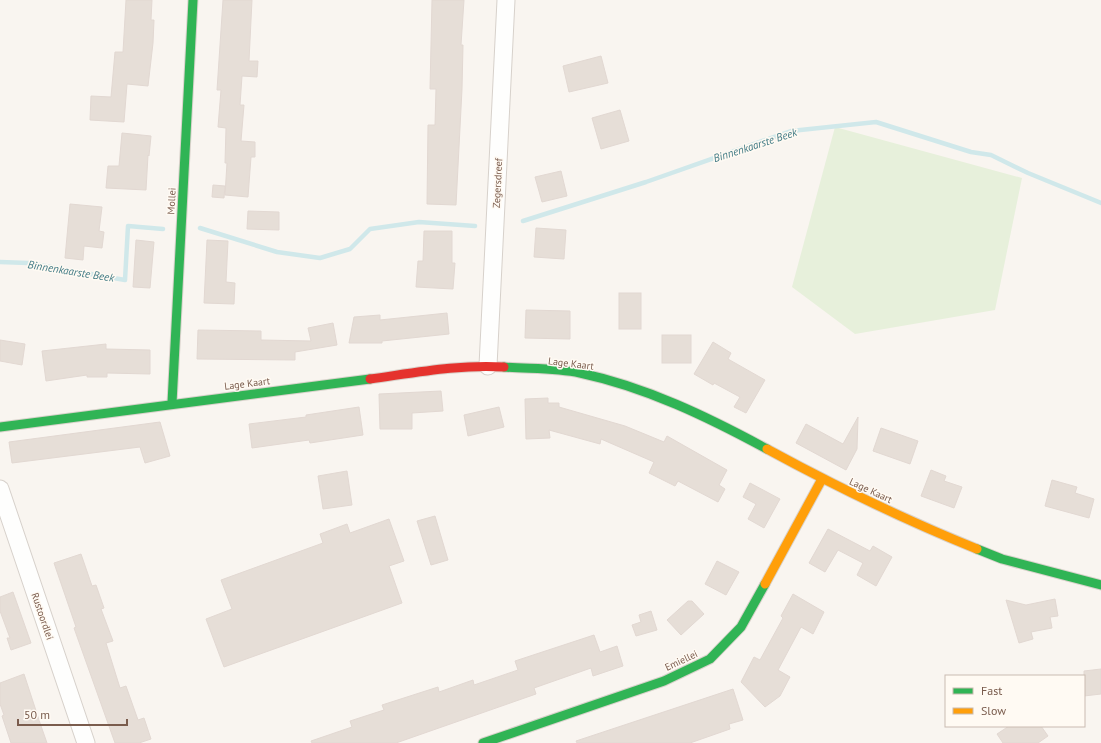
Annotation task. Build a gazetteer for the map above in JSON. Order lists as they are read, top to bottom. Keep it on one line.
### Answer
{"streets":{"street":["Zegersdreef","Mollei","Lage Kaart","Rustoordlei","Emiellei"]},"crossings":[["Zegersdreef","Lage Kaart"],["Mollei","Lage Kaart"],["Lage Kaart","Emiellei"]],"water":["Binnenkaarste Beek"],"legend":["Fast","Slow"],"scale_bar":"50 m"}
